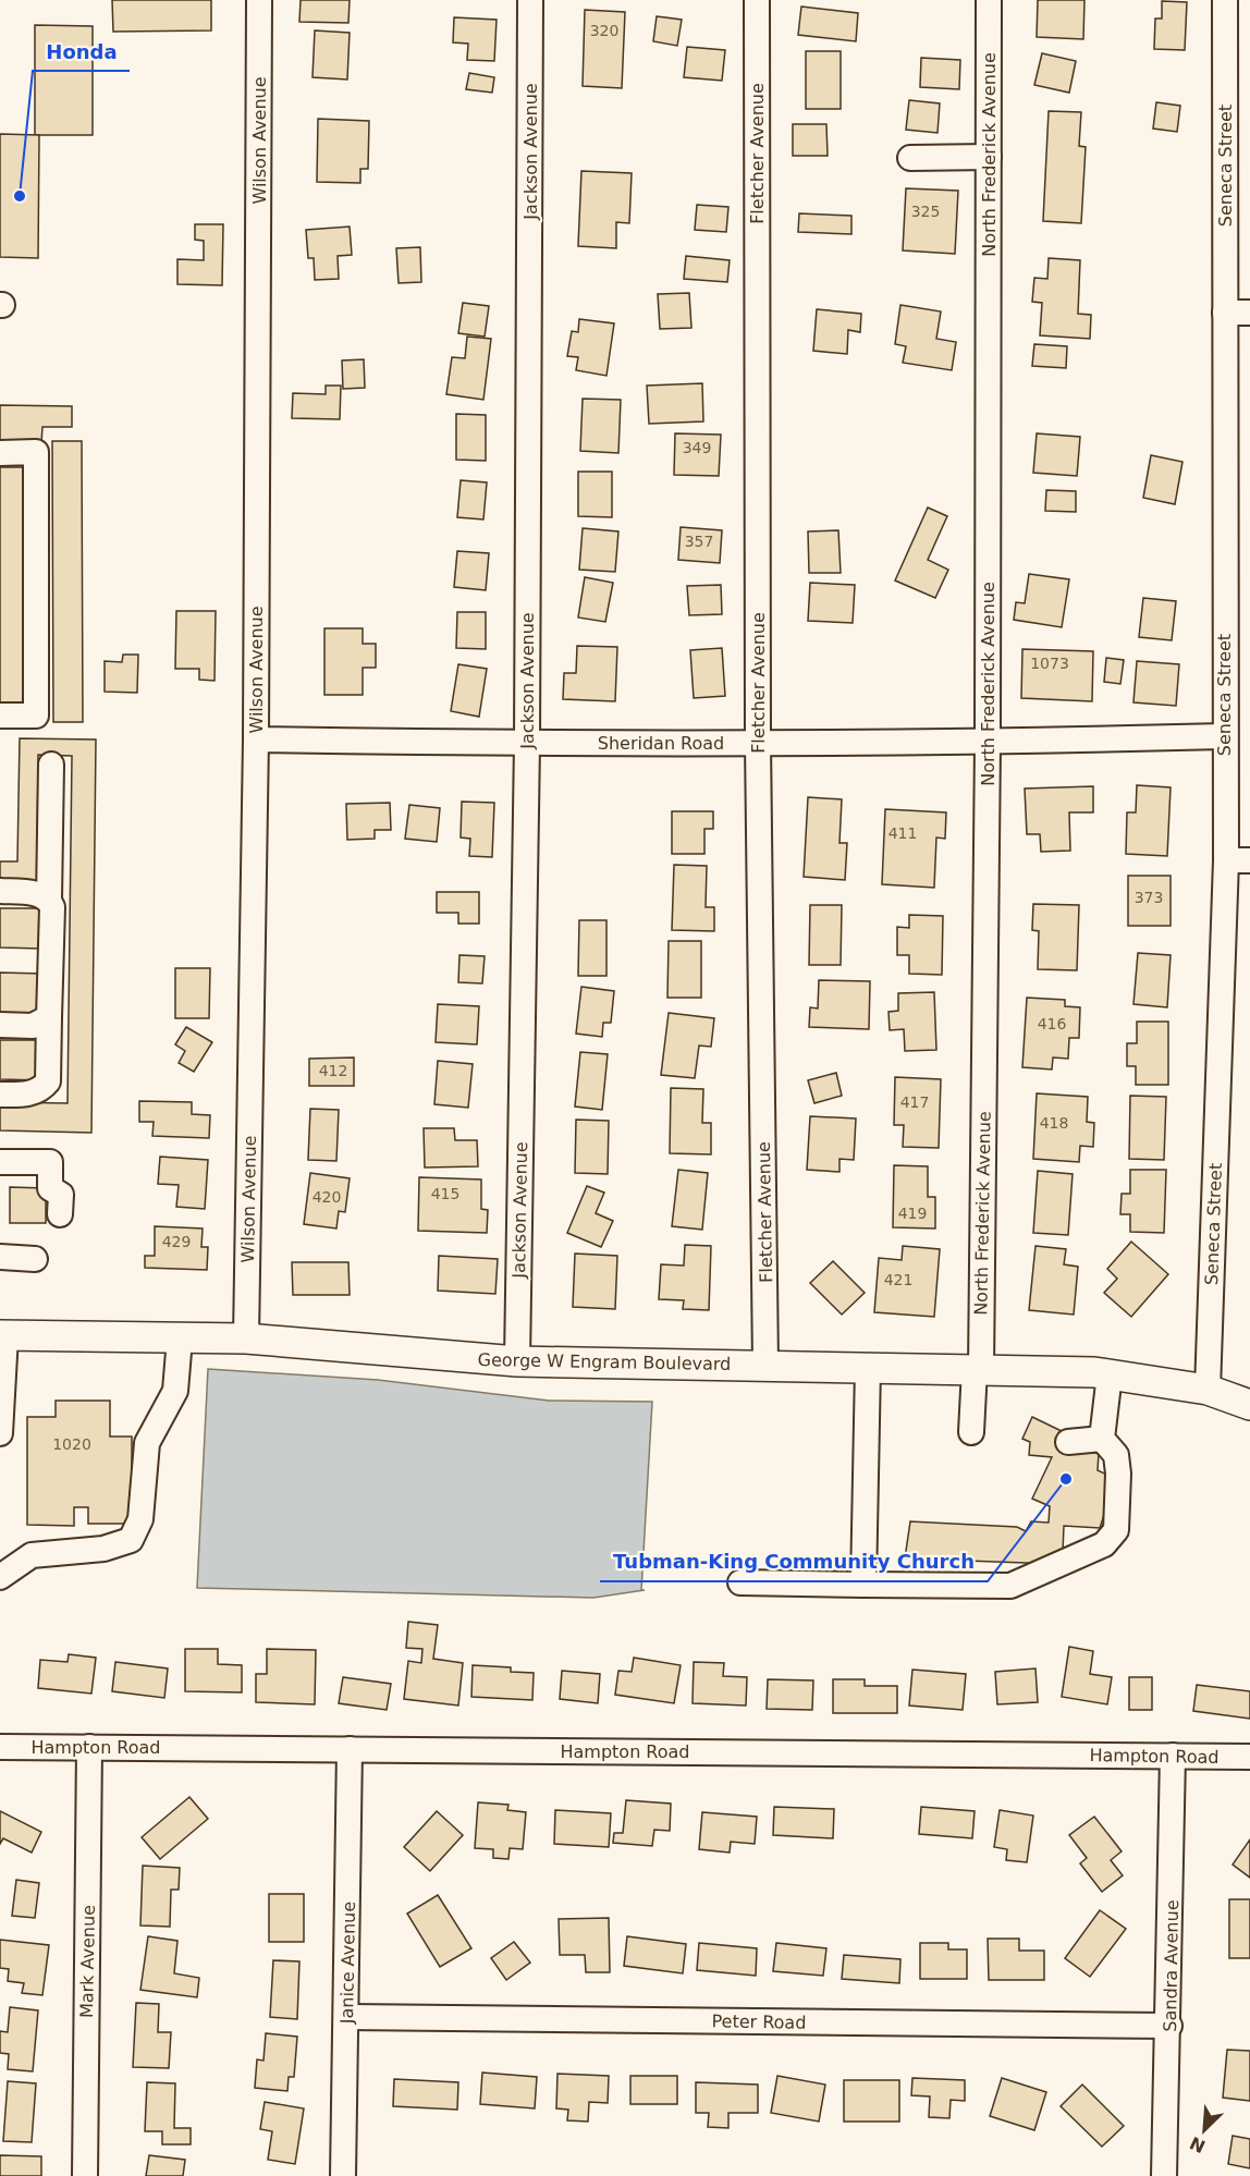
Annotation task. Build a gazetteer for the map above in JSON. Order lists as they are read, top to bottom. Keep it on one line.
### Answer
{"streets":{"main road":["George W Engram Boulevard"],"street":["Wilson Avenue","Jackson Avenue","Fletcher Avenue","North Frederick Avenue","Seneca Street","Sheridan Road","Hampton Road","Mark Avenue","Janice Avenue","Sandra Avenue","Peter Road"]},"crossings":[["Wilson Avenue","Sheridan Road"],["Wilson Avenue","George W Engram Boulevard"],["Jackson Avenue","Sheridan Road"],["Jackson Avenue","George W Engram Boulevard"],["Fletcher Avenue","Sheridan Road"],["Fletcher Avenue","George W Engram Boulevard"],["North Frederick Avenue","Sheridan Road"],["North Frederick Avenue","George W Engram Boulevard"],["Seneca Street","Sheridan Road"],["Seneca Street","George W Engram Boulevard"],["Hampton Road","Mark Avenue"],["Hampton Road","Janice Avenue"],["Hampton Road","Sandra Avenue"],["Janice Avenue","Peter Road"],["Sandra Avenue","Peter Road"]],"places":["Honda","Tubman-King Community Church"],"house_numbers":["320","325","349","357","1073","411","373","416","412","417","418","415","420","419","429","421","1020"],"north":"bottom left"}
